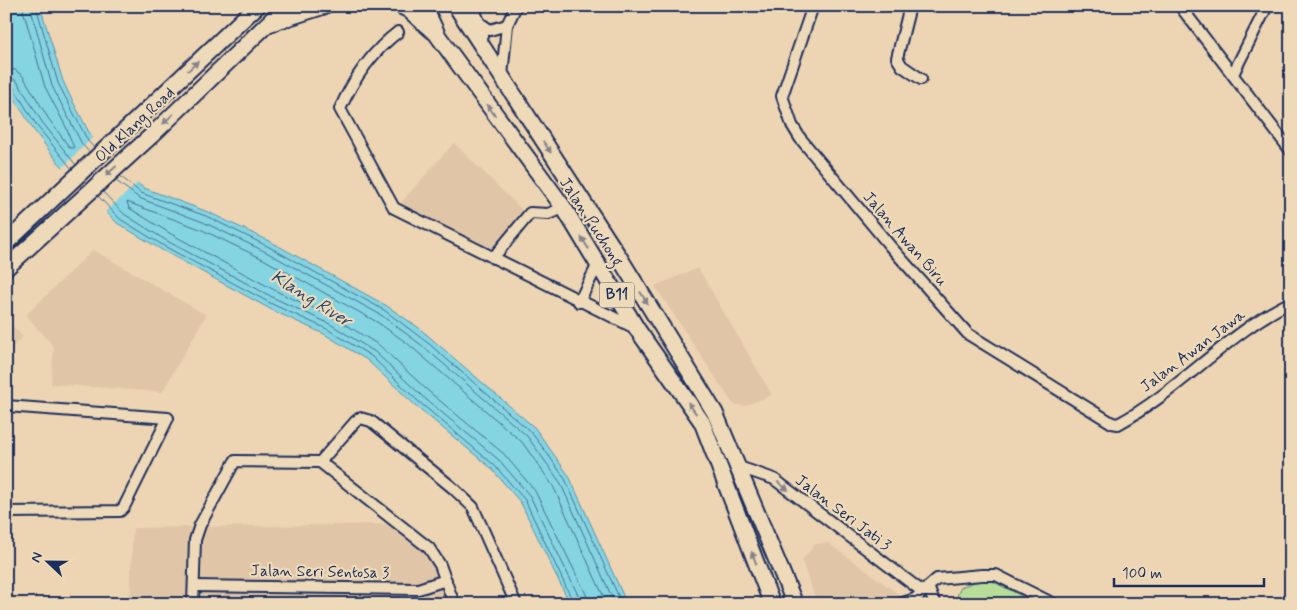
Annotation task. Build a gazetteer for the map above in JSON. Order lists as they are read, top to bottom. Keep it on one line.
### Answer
{"streets":{"main road":["Old Klang Road","Jalan Puchong","B11"],"street":["Jalan Awan Biru","Jalan Awan Jawa","Jalan Seri Jati 3","Jalan Seri Sentosa 3"]},"crossings":[["Jalan Puchong","Jalan Seri Jati 3"],["Jalan Awan Biru","Jalan Awan Jawa"]],"one_way":["Jalan Seri Jati 3"],"water":["Klang River"],"scale_bar":"100 m","north":"left"}
